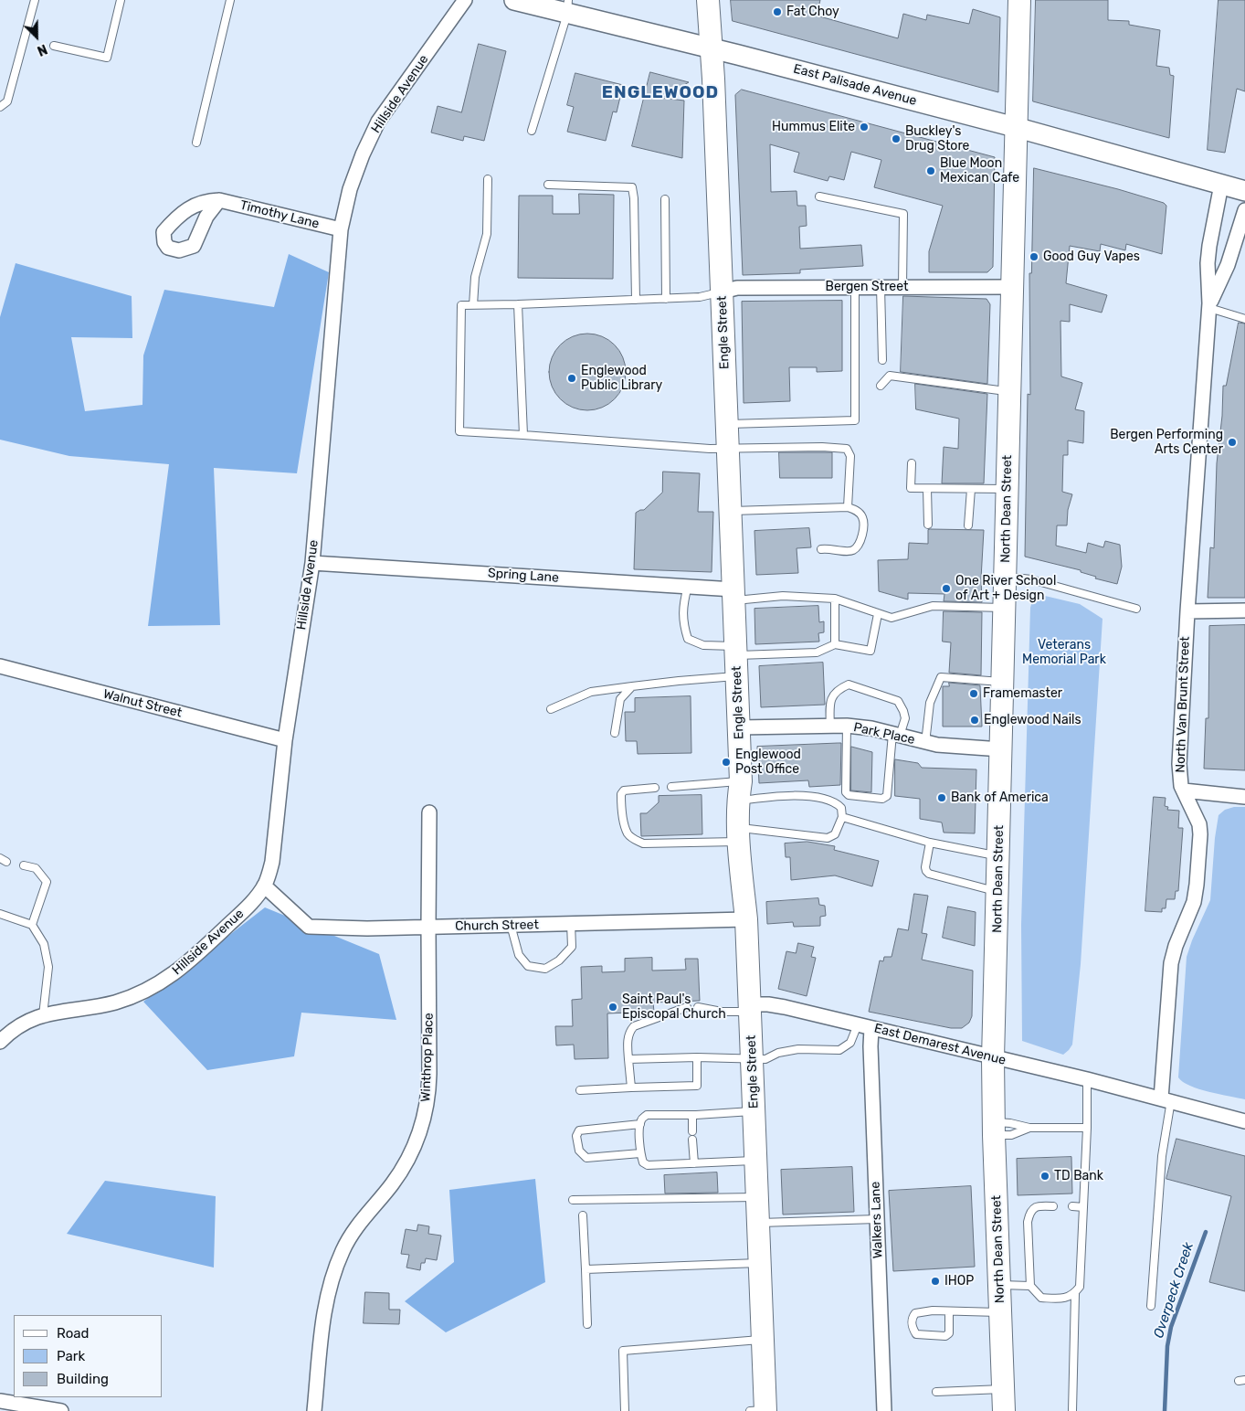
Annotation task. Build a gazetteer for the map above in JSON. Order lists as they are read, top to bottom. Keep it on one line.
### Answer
{"streets":{"main road":["East Palisade Avenue","Engle Street","North Dean Street"],"street":["Hillside Avenue","Timothy Lane","Bergen Street","Spring Lane","Walnut Street","North Van Brunt Street","Park Place","Church Street","East Demarest Avenue","Winthrop Place","Walkers Lane"]},"crossings":[["East Palisade Avenue","Engle Street"],["East Palisade Avenue","North Dean Street"],["East Palisade Avenue","North Van Brunt Street"],["Hillside Avenue","Timothy Lane"],["Hillside Avenue","Spring Lane"],["Hillside Avenue","Walnut Street"],["Hillside Avenue","Church Street"],["Bergen Street","Engle Street"],["Bergen Street","North Dean Street"],["Engle Street","Spring Lane"],["Engle Street","Park Place"],["Engle Street","Church Street"],["Engle Street","East Demarest Avenue"],["North Dean Street","Park Place"],["North Dean Street","East Demarest Avenue"],["North Van Brunt Street","East Demarest Avenue"],["Church Street","Winthrop Place"],["East Demarest Avenue","Walkers Lane"]],"districts":["ENGLEWOOD"],"water":["Overpeck Creek"],"parks":["Veterans Memorial Park"],"places":["Fat Choy","Hummus Elite","Buckley's Drug Store","Blue Moon Mexican Cafe","Good Guy Vapes","Englewood Public Library","Bergen Performing Arts Center","One River School of Art + Design","Framemaster","Englewood Nails","Englewood Post Office","Bank of America","Saint Paul's Episcopal Church","TD Bank","IHOP"],"legend":["Road","Park","Building"],"north":"bottom right"}
